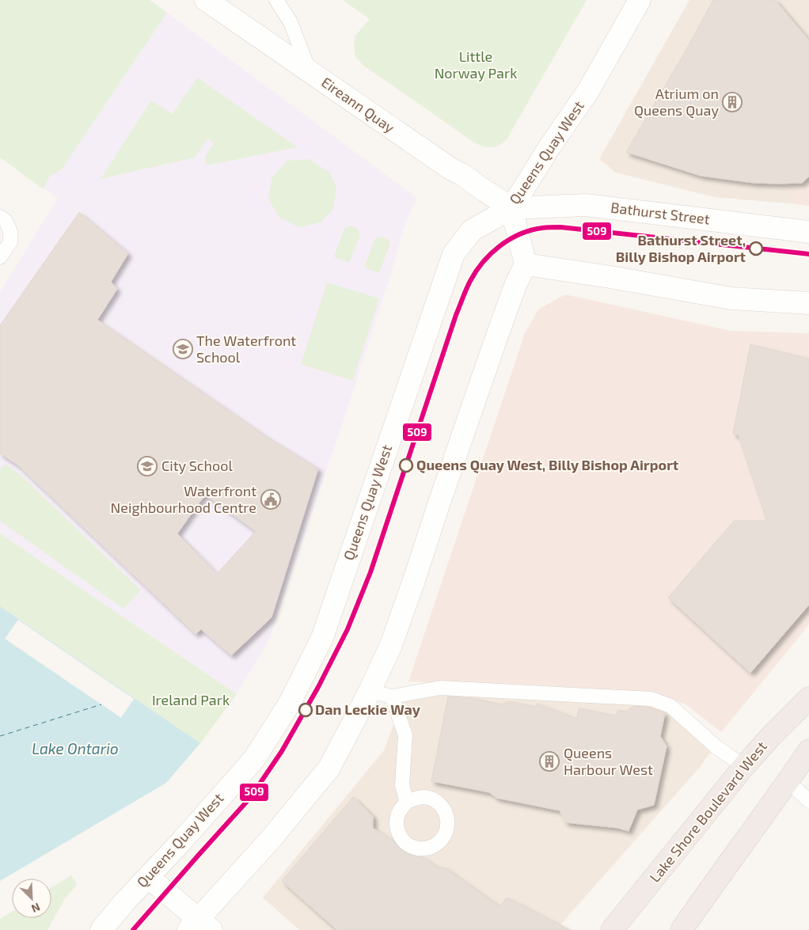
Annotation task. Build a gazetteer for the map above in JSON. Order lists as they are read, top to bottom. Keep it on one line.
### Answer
{"streets":{"highway":["Lake Shore Boulevard West"],"street":["Eireann Quay","Queens Quay West","Bathurst Street"]},"crossings":[["Eireann Quay","Queens Quay West"],["Eireann Quay","Bathurst Street"],["Queens Quay West","Bathurst Street"]],"water":["Lake Ontario"],"parks":["Little Norway Park","Ireland Park"],"places":{"building":["Atrium on Queens Quay","Queens Harbour West"],"other":["Bathurst Street, Billy Bishop Airport","Queens Quay West, Billy Bishop Airport","Dan Leckie Way"],"school or university":["The Waterfront School","City School"],"public building":["Waterfront Neighbourhood Centre"]},"lines":["transit line 509"],"north":"bottom right"}
